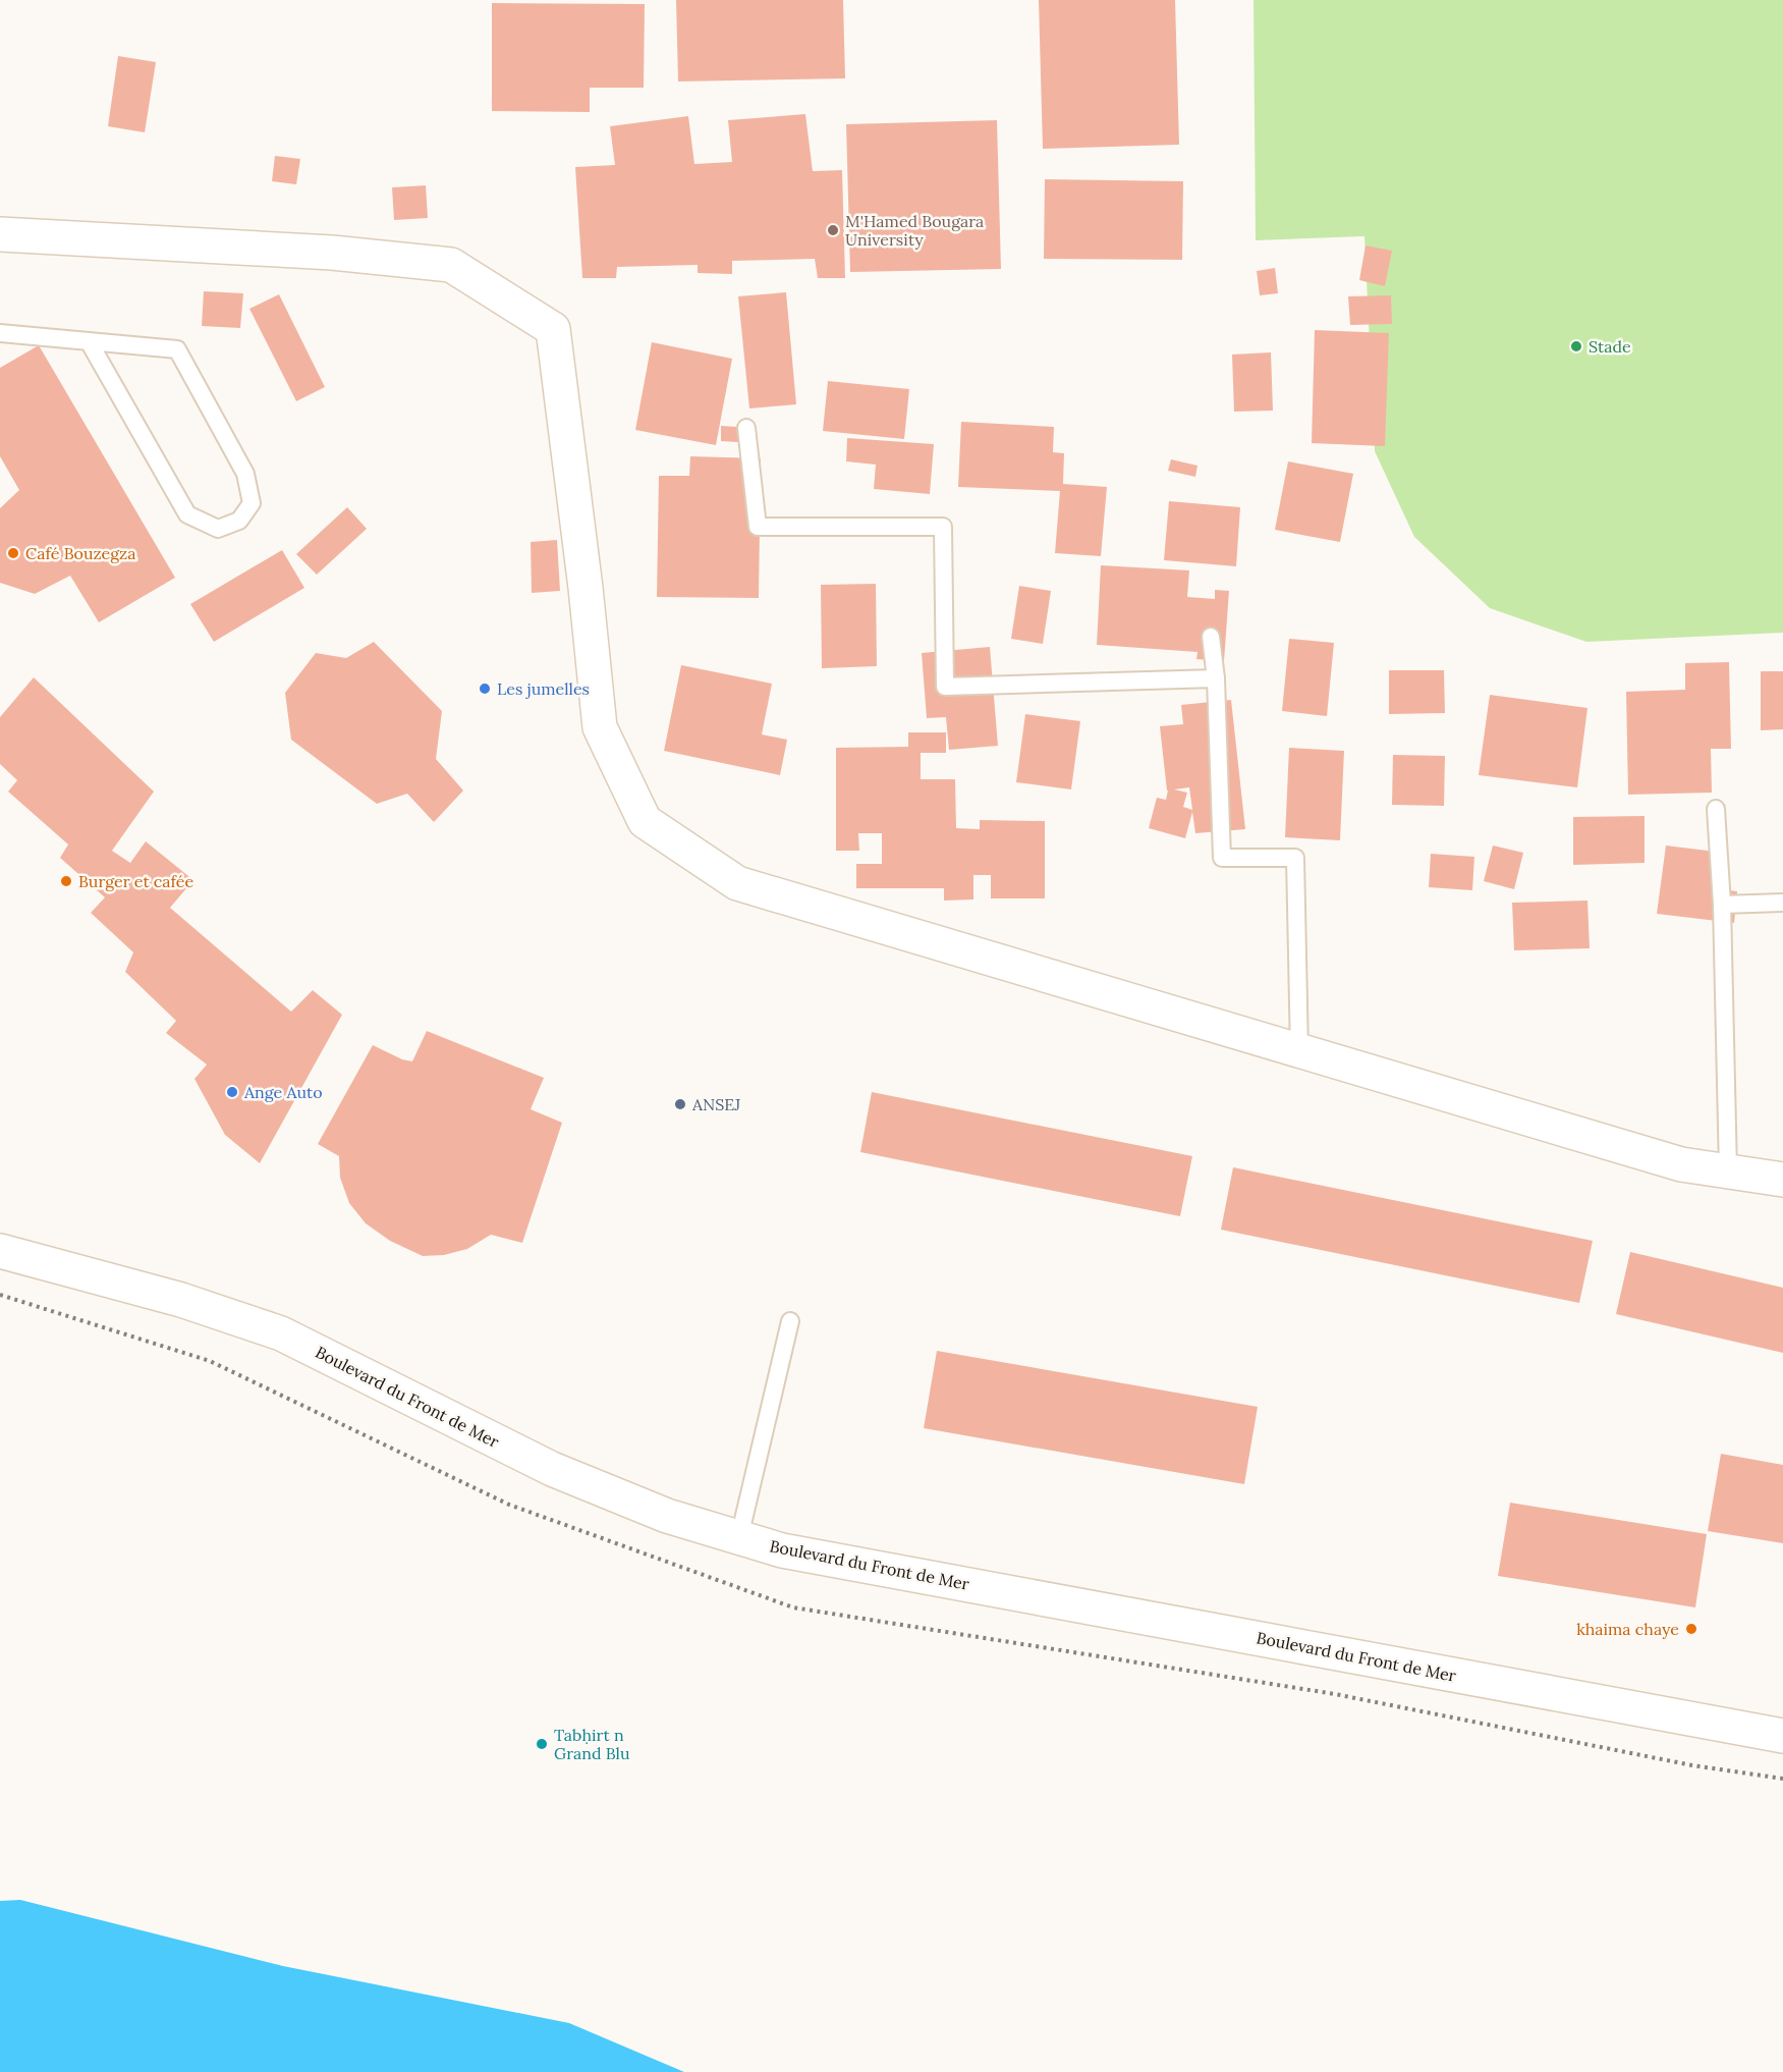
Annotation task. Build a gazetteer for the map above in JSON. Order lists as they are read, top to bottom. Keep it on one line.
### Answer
{"streets":{"street":["Boulevard du Front de Mer"]},"places":["M'Hamed Bougara University","Stade","Café Bouzegza","Les jumelles","Burger et cafée","Ange Auto","ANSEJ","khaima chaye","Tabḥirt n Grand Blu"]}
